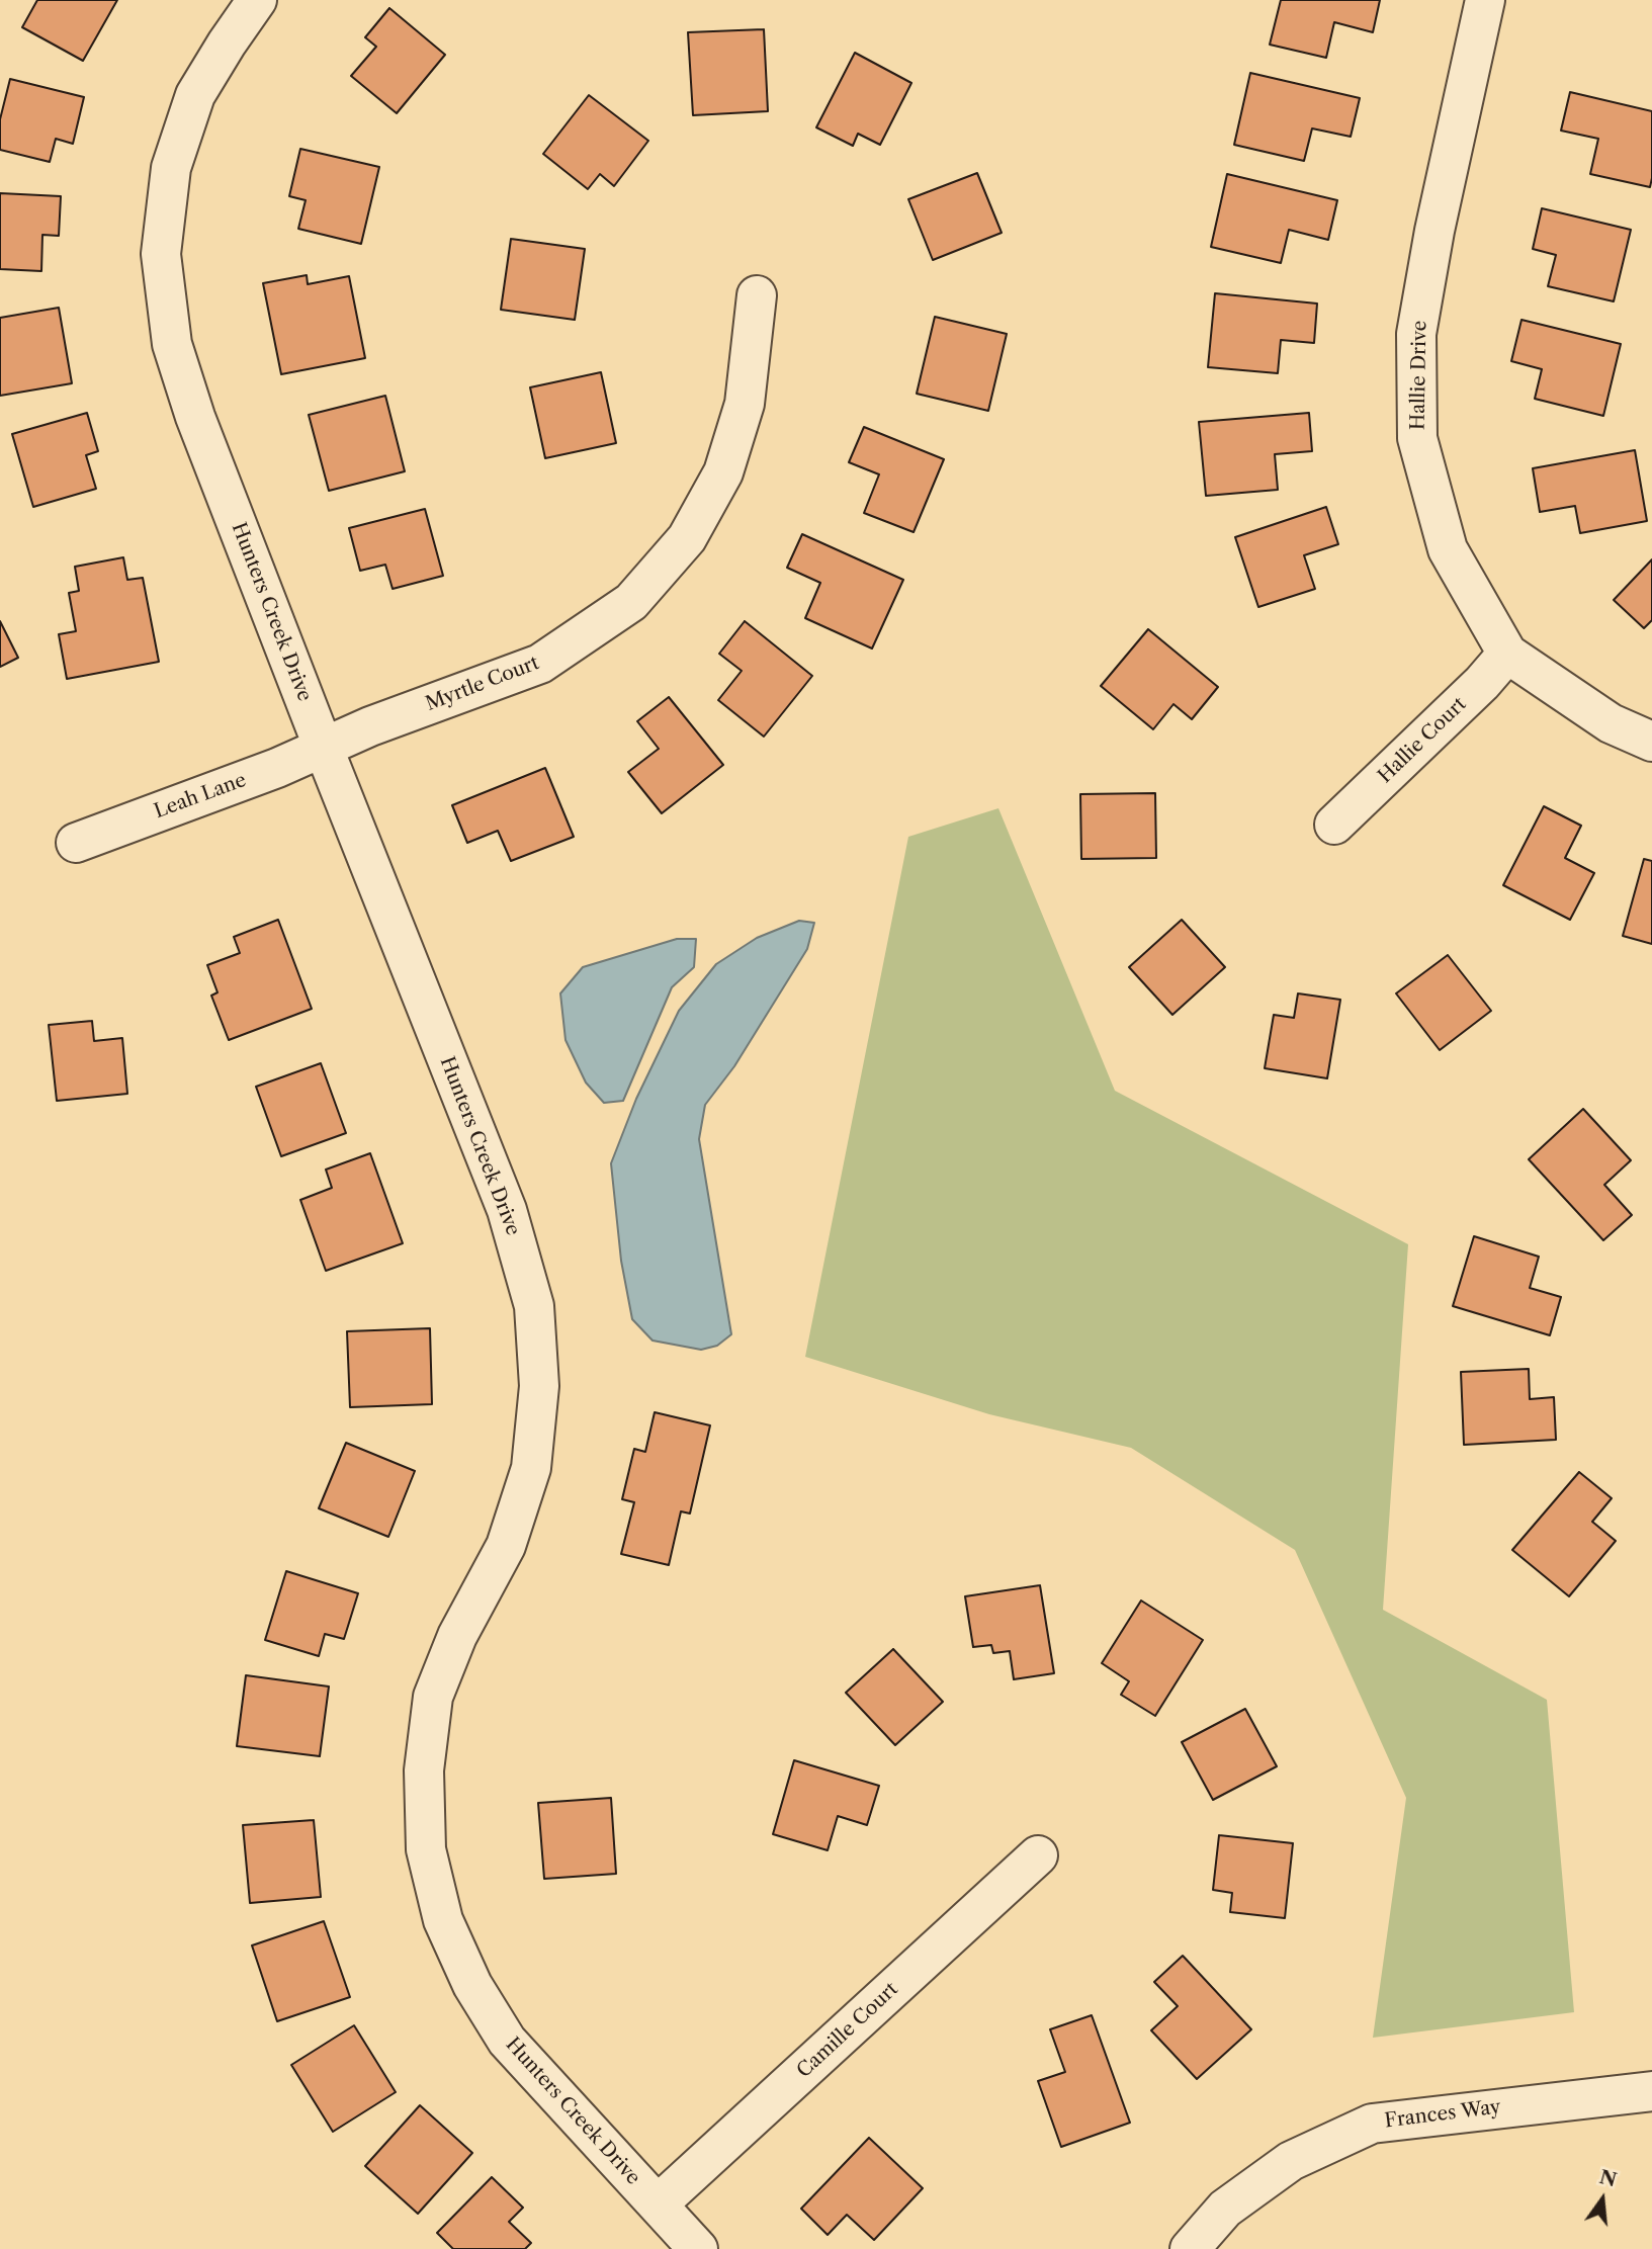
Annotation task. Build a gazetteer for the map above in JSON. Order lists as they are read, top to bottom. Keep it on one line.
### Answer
{"streets":{"street":["Hallie Drive","Hunters Creek Drive","Myrtle Court","Hallie Court","Leah Lane","Camille Court","Frances Way"]},"crossings":[["Hallie Drive","Hallie Court"],["Hunters Creek Drive","Myrtle Court"],["Hunters Creek Drive","Leah Lane"],["Hunters Creek Drive","Camille Court"],["Myrtle Court","Leah Lane"]],"north":"top"}
